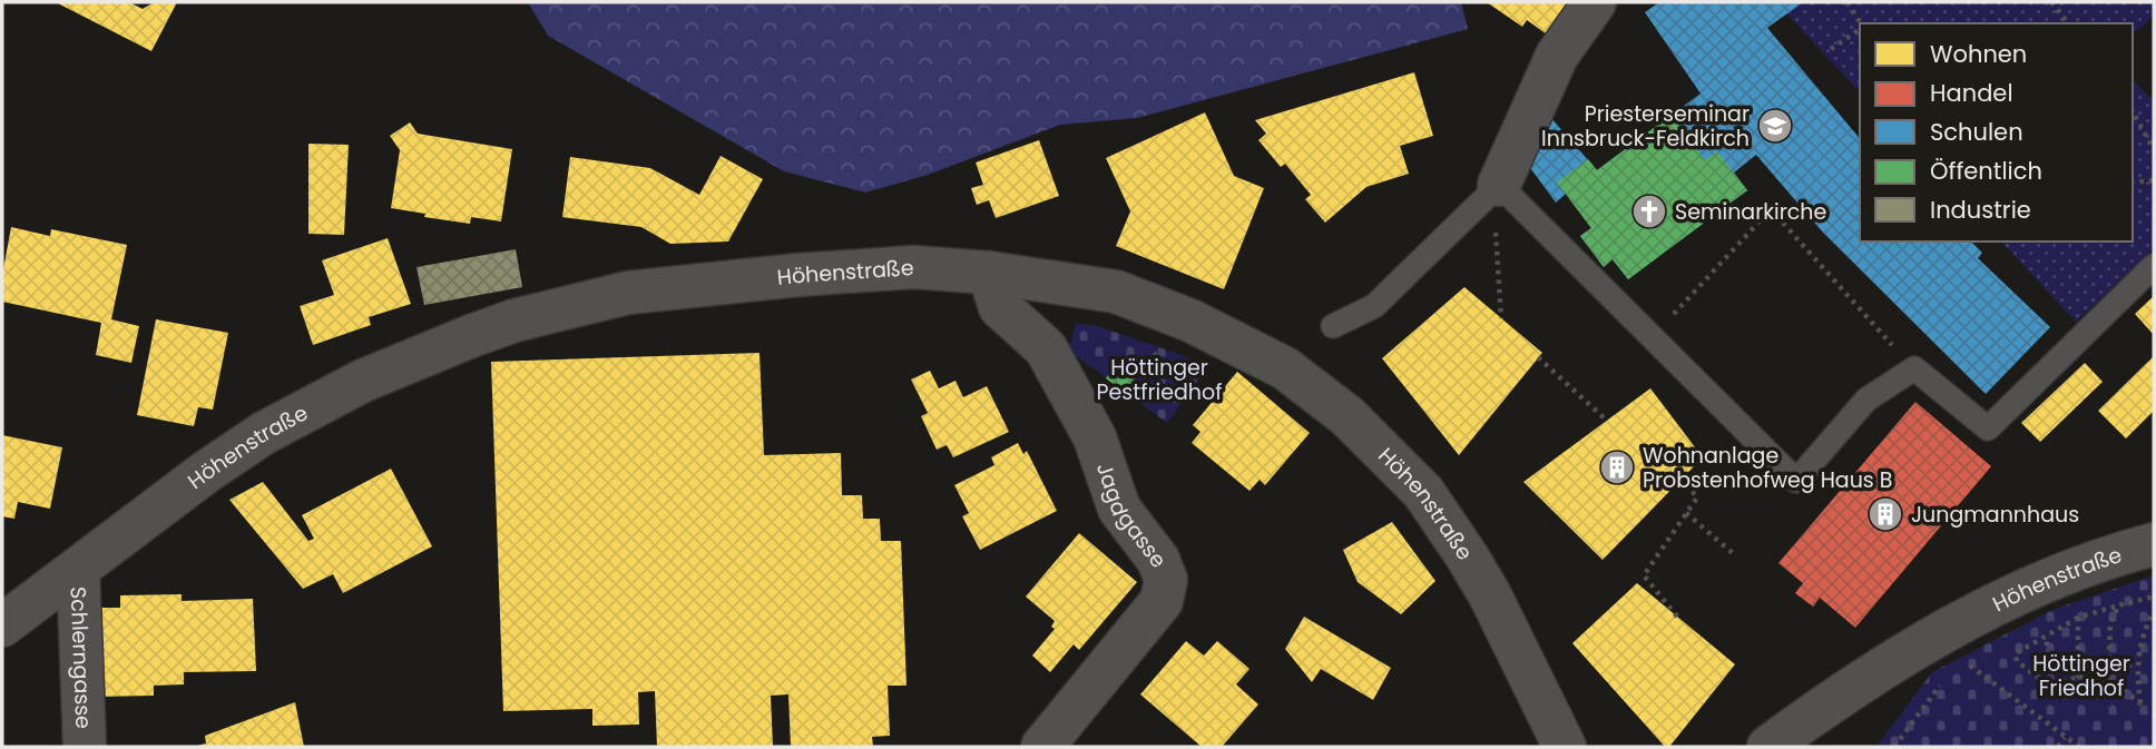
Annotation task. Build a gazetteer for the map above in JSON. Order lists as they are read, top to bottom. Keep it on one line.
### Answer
{"streets":{"street":["Höhenstraße","Jagdgasse","Schlerngasse"]},"crossings":[["Höhenstraße","Jagdgasse"],["Höhenstraße","Schlerngasse"]],"parks":["Höttinger Pestfriedhof","Höttinger Friedhof"],"places":{"school or university":["Priesterseminar Innsbruck-Feldkirch"],"church":["Seminarkirche"],"building":["Wohnanlage Probstenhofweg Haus B","Jungmannhaus"]},"legend":["Wohnen","Handel","Schulen","Öffentlich","Industrie"]}
